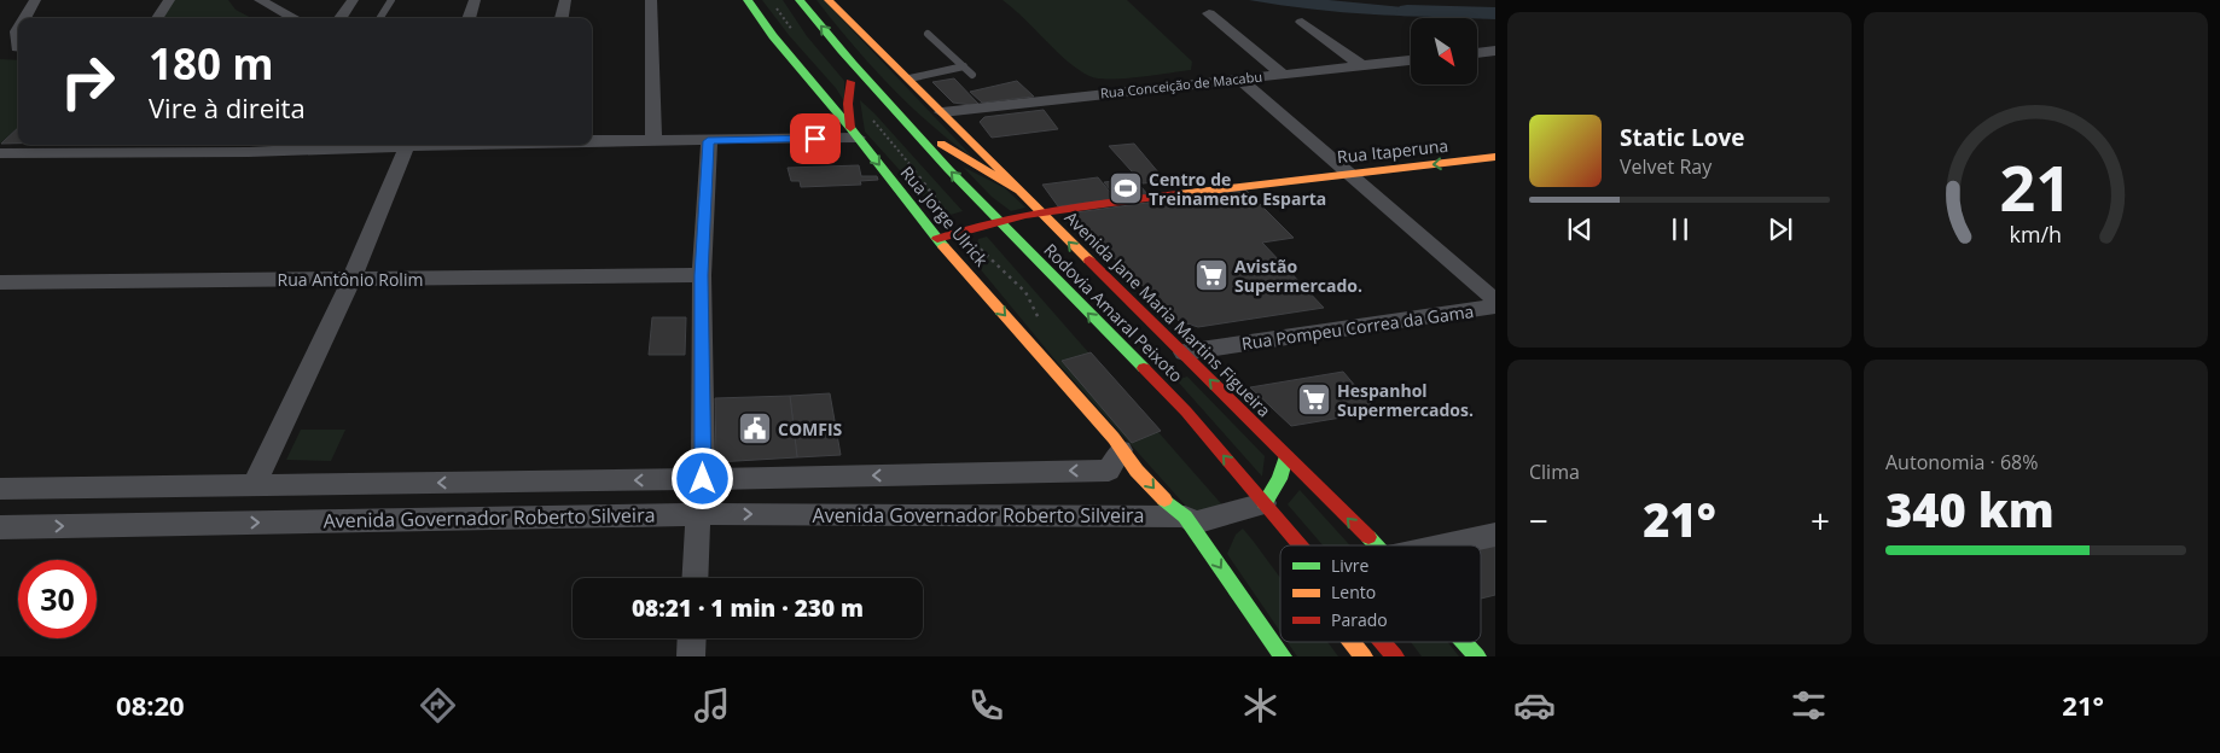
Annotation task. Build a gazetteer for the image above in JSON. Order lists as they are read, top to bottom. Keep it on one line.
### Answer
{"streets":{"main road":["Rua Itaperuna","Rua Jorge Ulrick","Rodovia Amaral Peixoto","Avenida Jane Maria Martins Figueira"],"street":["Rua Conceição de Macabu","Rua Antônio Rolim","Rua Pompeu Correa da Gama","Avenida Governador Roberto Silveira"]},"crossings":[["Rua Conceição de Macabu","Avenida Jane Maria Martins Figueira"],["Rua Itaperuna","Rua Jorge Ulrick"],["Rua Itaperuna","Rodovia Amaral Peixoto"],["Rua Itaperuna","Avenida Jane Maria Martins Figueira"],["Rua Jorge Ulrick","Avenida Governador Roberto Silveira"],["Rodovia Amaral Peixoto","Avenida Governador Roberto Silveira"],["Avenida Jane Maria Martins Figueira","Rua Pompeu Correa da Gama"]],"one_way":["Avenida Jane Maria Martins Figueira"],"places":{"sports":["Centro de Treinamento Esparta"],"supermarket":["Avistão Supermercado.","Hespanhol Supermercados."],"public building":["COMFIS"]},"legend":["Livre","Lento","Parado"],"north":"bottom right","page":{"turn":["180 m","Vire à direita"],"song":["Static Love","Velvet Ray"],"tile":["Clima",["Autonomia · 68%","340 km"]],"heat":["−","21°","+"],"limit":"30","trip":"08:21 · 1 min · 230 m","tabs":["08:20","21°"],"gauge":["21","km/h"]}}
